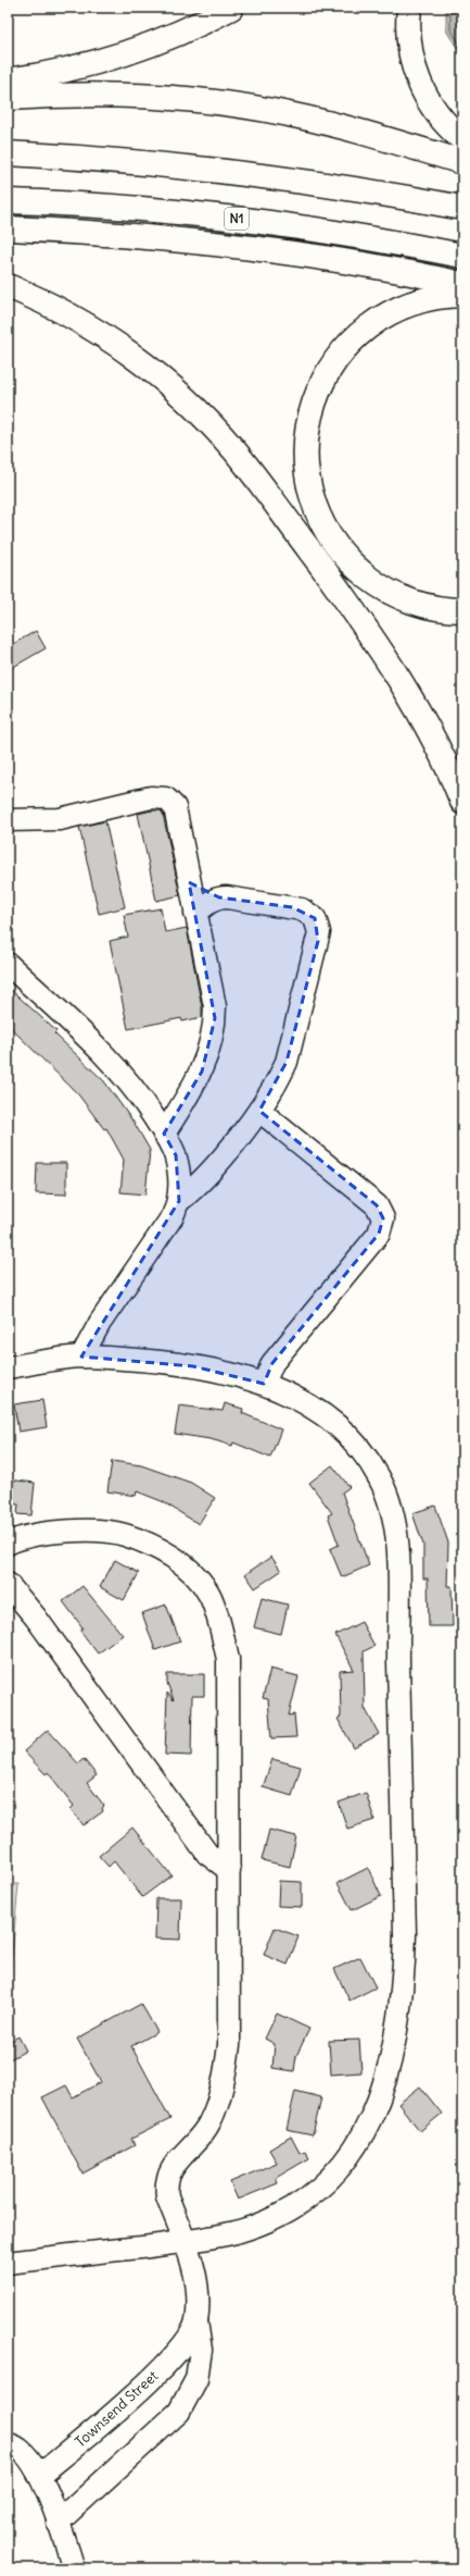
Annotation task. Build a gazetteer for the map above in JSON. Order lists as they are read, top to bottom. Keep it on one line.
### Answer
{"streets":{"highway":["N1"],"street":["Townsend Street"]}}
